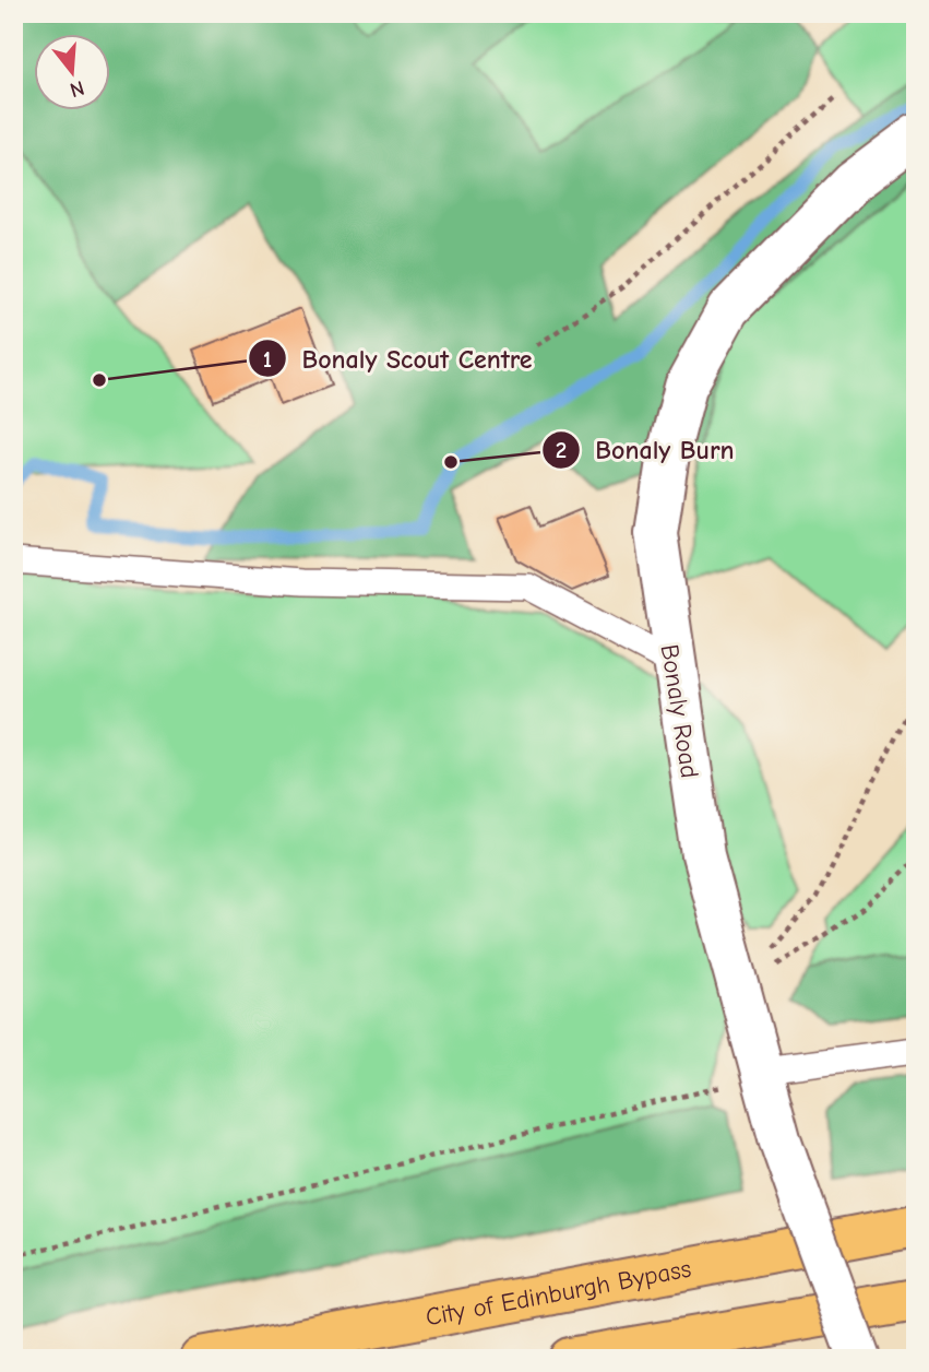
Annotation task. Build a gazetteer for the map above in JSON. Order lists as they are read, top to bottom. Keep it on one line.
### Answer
{"streets":{"highway":["City of Edinburgh Bypass"],"street":["Bonaly Road"]},"places":["Bonaly Scout Centre","Bonaly Burn"],"north":"bottom"}
